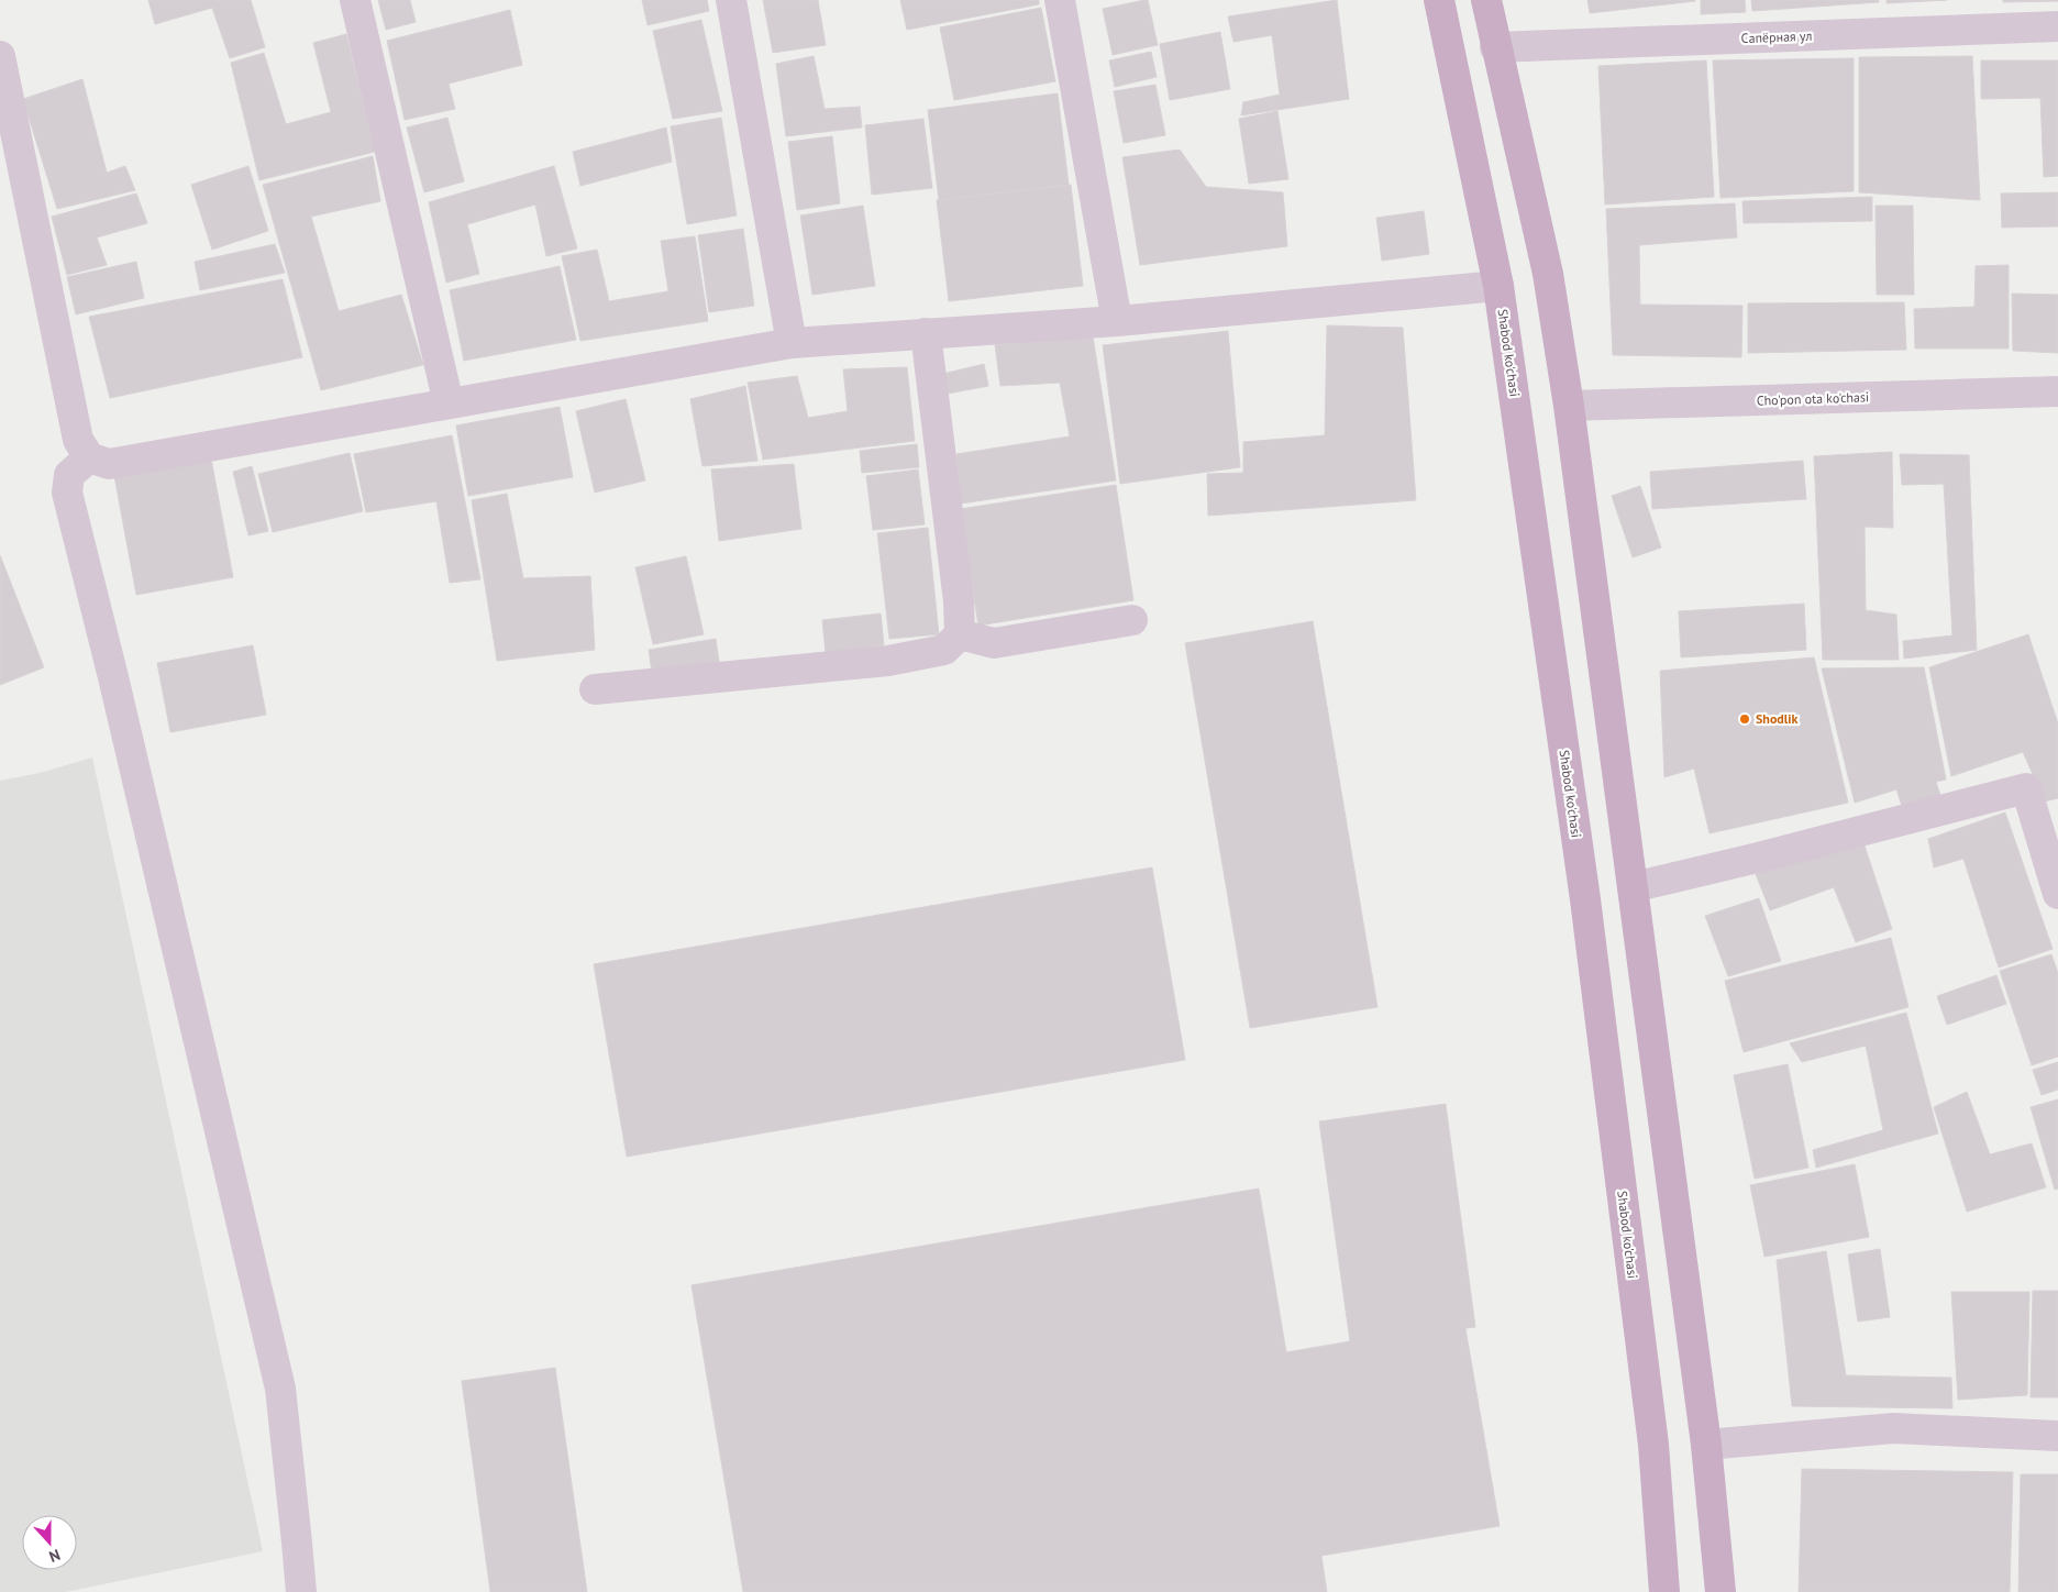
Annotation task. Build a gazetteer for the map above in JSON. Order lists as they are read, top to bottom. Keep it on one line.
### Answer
{"streets":{"main road":["Shabod ko'chasi"],"street":["Сапёрная ул","Cho'pon ota ko'chasi"]},"places":["Shodlik"],"north":"bottom"}
